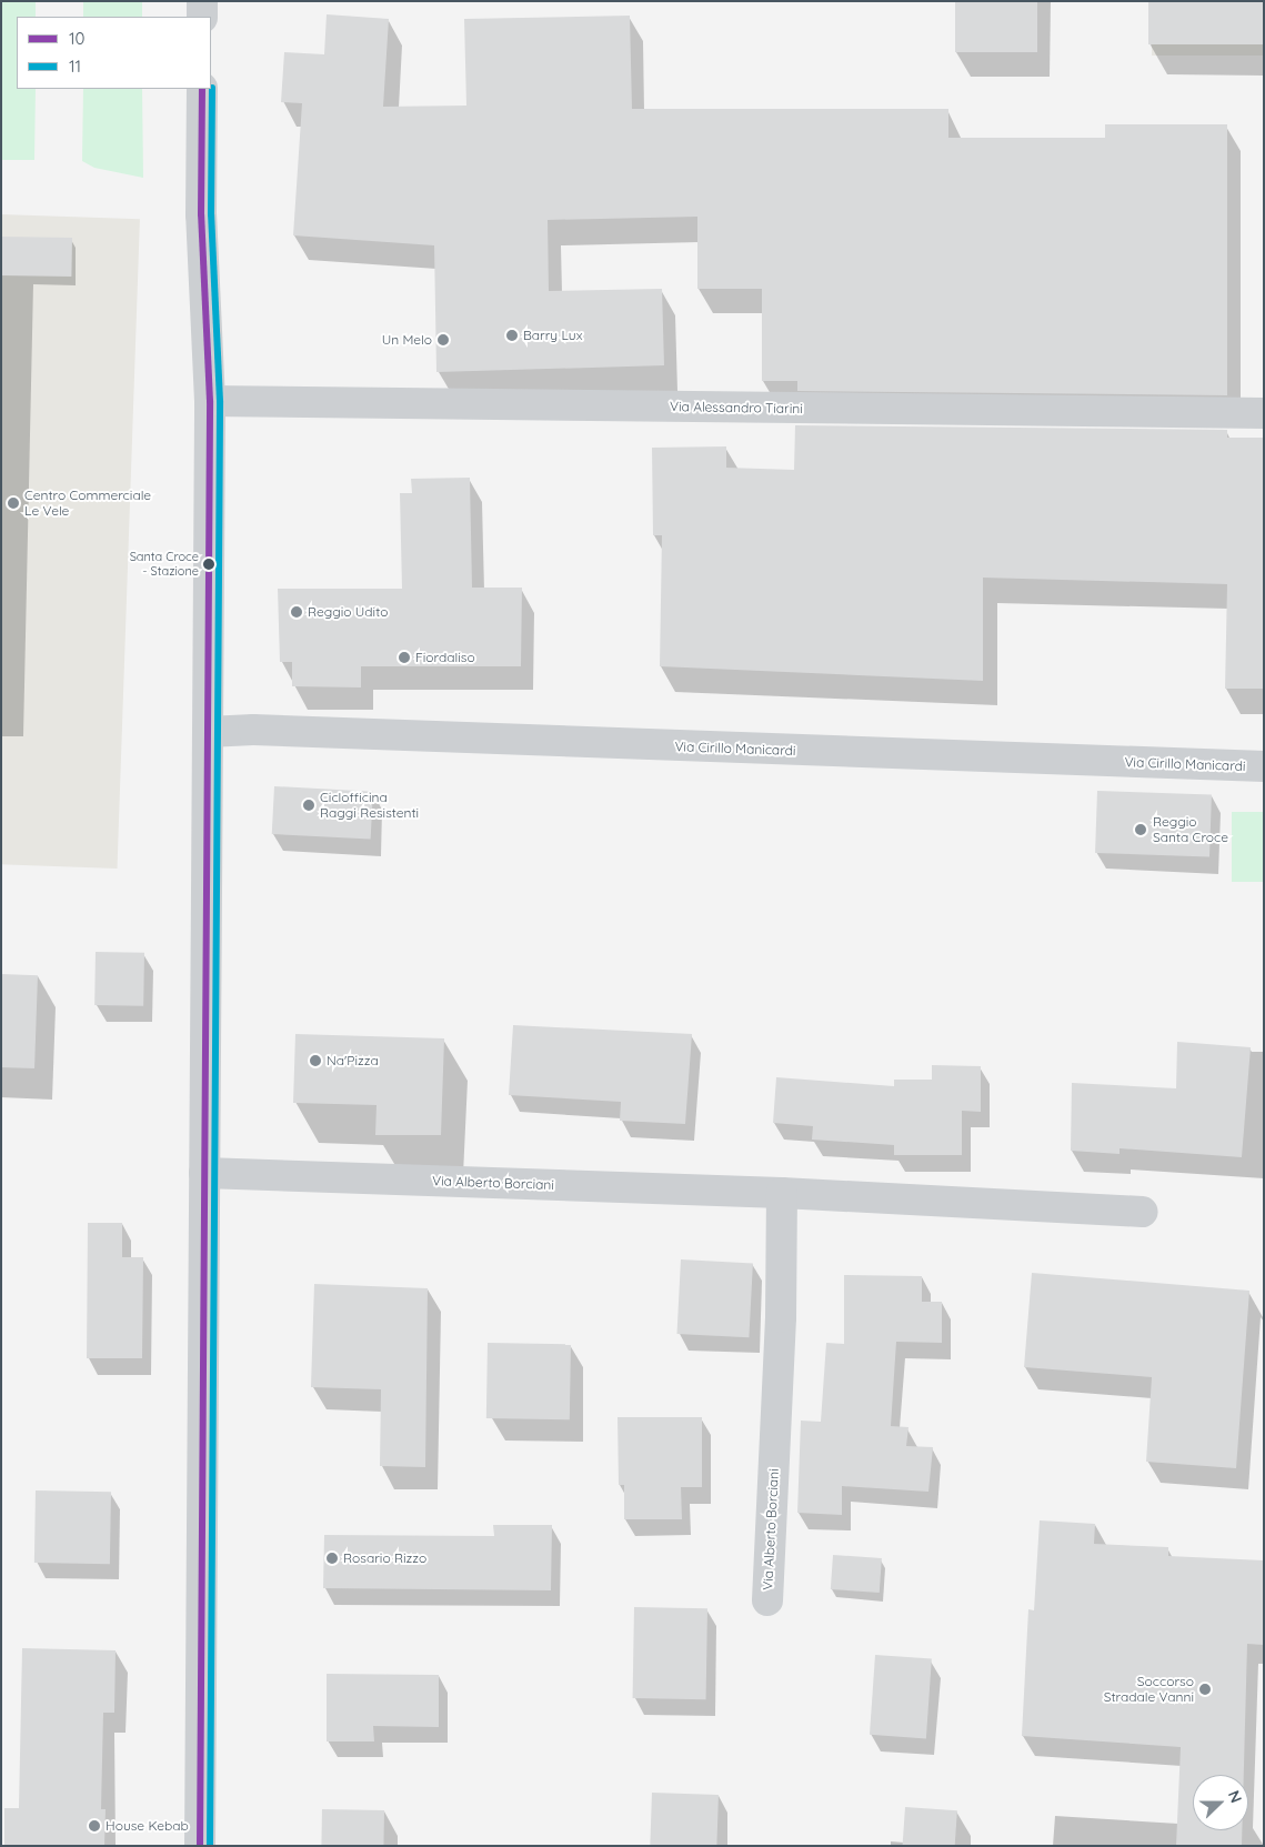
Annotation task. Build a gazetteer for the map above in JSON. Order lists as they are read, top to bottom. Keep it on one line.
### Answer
{"streets":{"street":["Via Alessandro Tiarini","Via Cirillo Manicardi","Via Alberto Borciani"]},"places":["Barry Lux","Un Melo","Centro Commerciale Le Vele","Santa Croce - Stazione","Reggio Udito","Fiordaliso","Ciclofficina Raggi Resistenti","Reggio Santa Croce","Na'Pizza","Rosario Rizzo","Soccorso Stradale Vanni","House Kebab"],"lines":["transit line 11","transit line 10"],"legend":["10","11"],"north":"right"}
